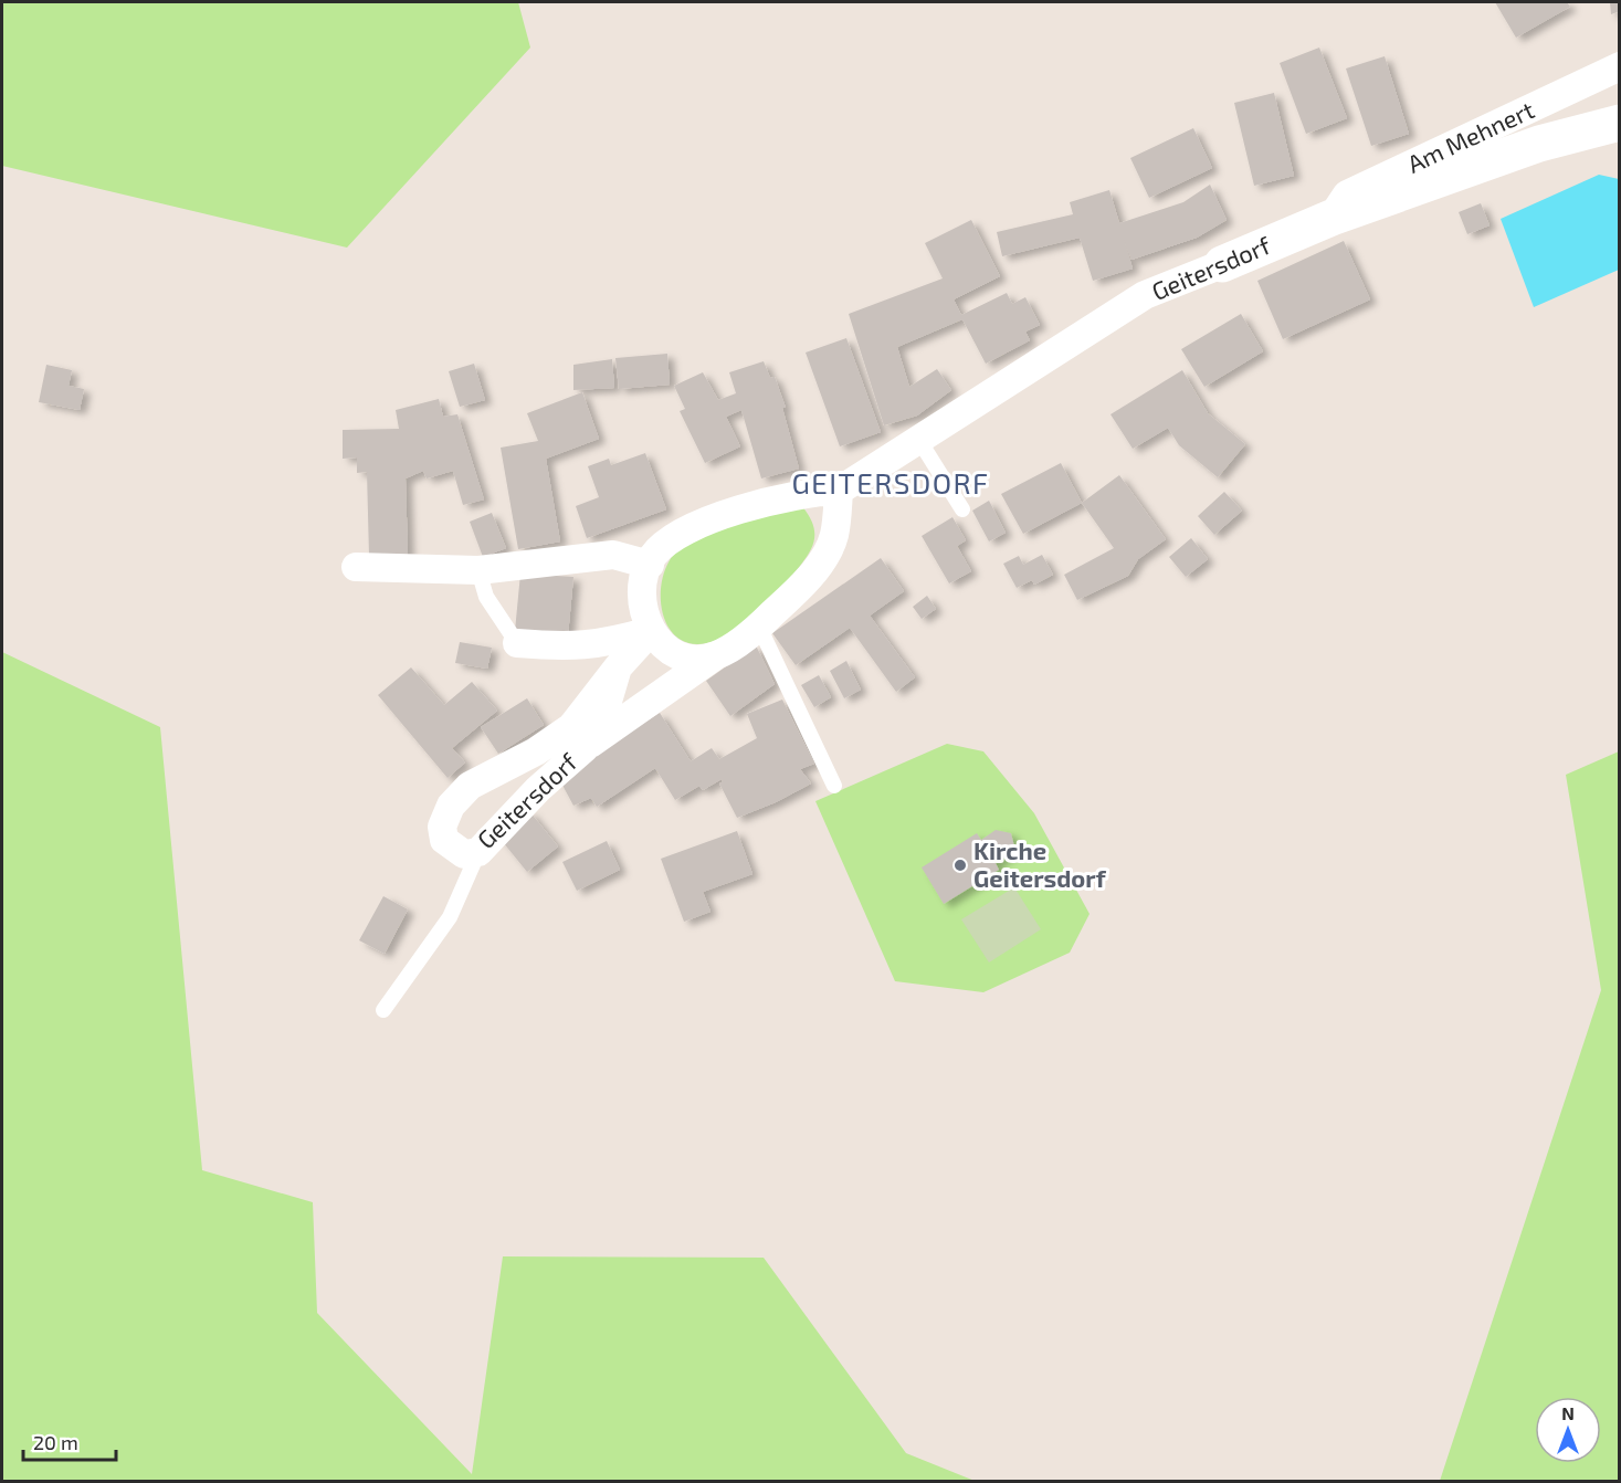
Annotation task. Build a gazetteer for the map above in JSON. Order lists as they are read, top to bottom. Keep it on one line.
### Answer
{"streets":{"street":["Am Mehnert","Geitersdorf"]},"crossings":[["Am Mehnert","Geitersdorf"]],"districts":["GEITERSDORF"],"places":["Kirche Geitersdorf"],"scale_bar":"20 m","north":"top"}
